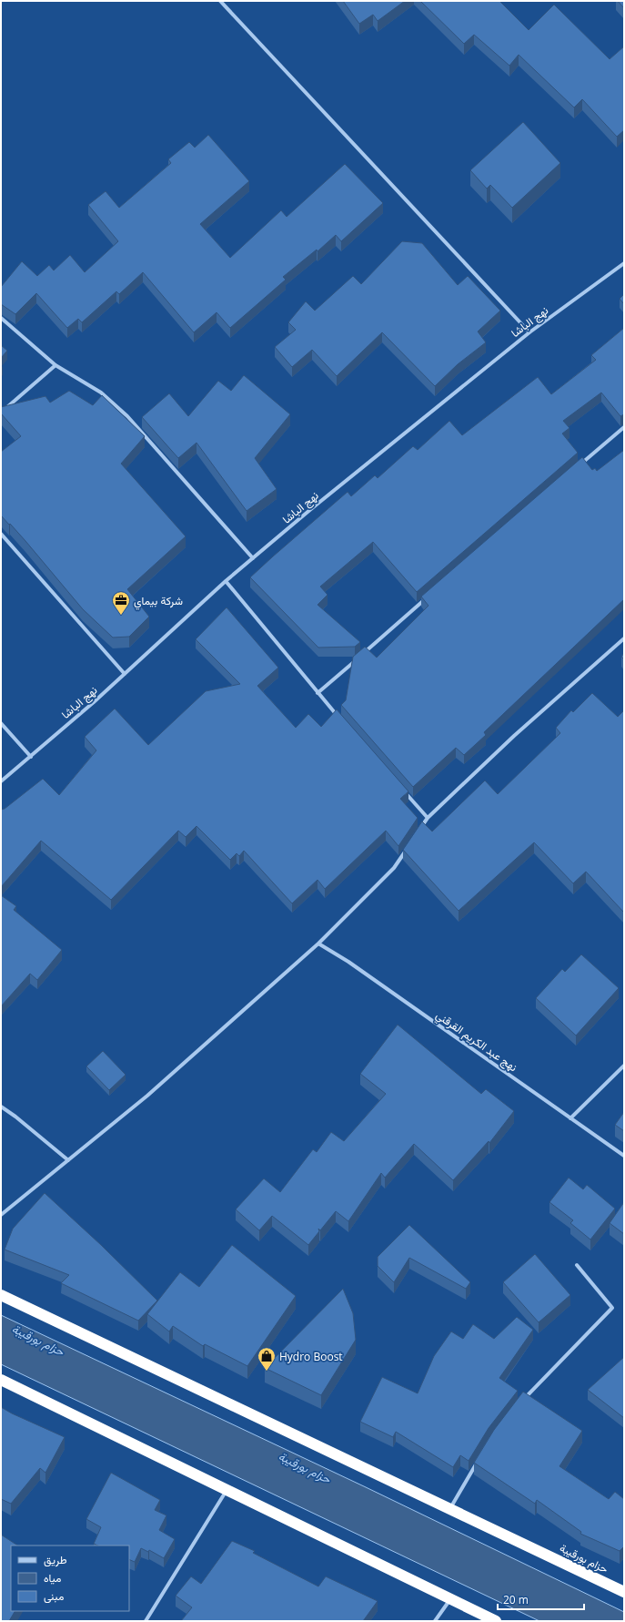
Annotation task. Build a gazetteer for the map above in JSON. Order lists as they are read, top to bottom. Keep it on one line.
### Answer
{"streets":{"highway":["حزام بورقيبة"],"street":["نهج الباشا","نهج عبد الكريم القرقني"]},"water":["حزام بورقيبة"],"places":{"office":["شركة بيماي"],"shop":["Hydro Boost"]},"legend":["طريق","مياه","مبنى"],"scale_bar":"20 m"}
